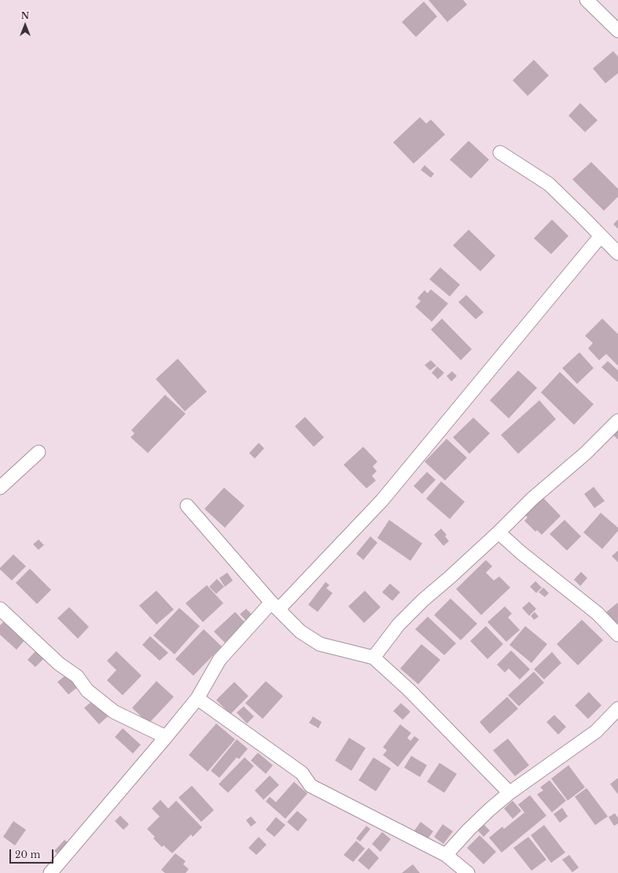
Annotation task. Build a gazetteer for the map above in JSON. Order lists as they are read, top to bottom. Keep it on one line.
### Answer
{"scale_bar":"20 m","north":"top"}
